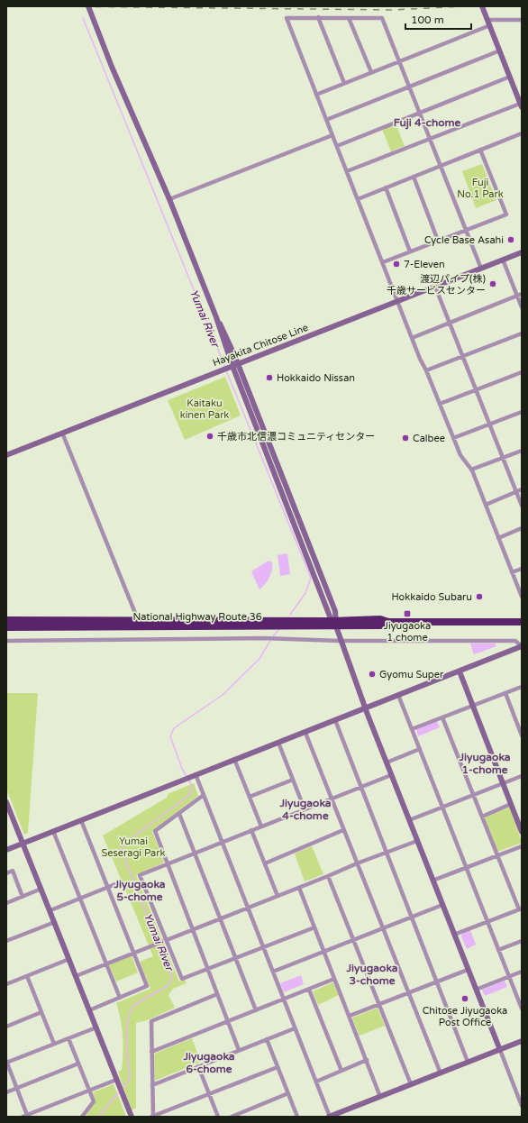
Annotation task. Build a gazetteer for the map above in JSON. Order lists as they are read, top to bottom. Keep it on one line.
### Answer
{"streets":{"highway":["National Highway Route 36"],"street":["Hayakita Chitose Line"]},"districts":["Fuji 4-chome","Jiyugaoka 1-chome","Jiyugaoka 4-chome","Jiyugaoka 5-chome","Jiyugaoka 3-chome","Jiyugaoka 6-chome"],"water":["Yumai River"],"parks":["Fuji No.1 Park","Kaitaku kinen Park","Yumai Seseragi Park"],"places":{"other":["Cycle Base Asahi","7-Eleven","渡辺パイプ(株) 千歳サービスセンター","Hokkaido Nissan","千歳市北信濃コミュニティセンター","Calbee","Hokkaido Subaru","Gyomu Super","Chitose Jiyugaoka Post Office"],"transit":["Jiyugaoka 1 chome"]},"scale_bar":"100 m"}
